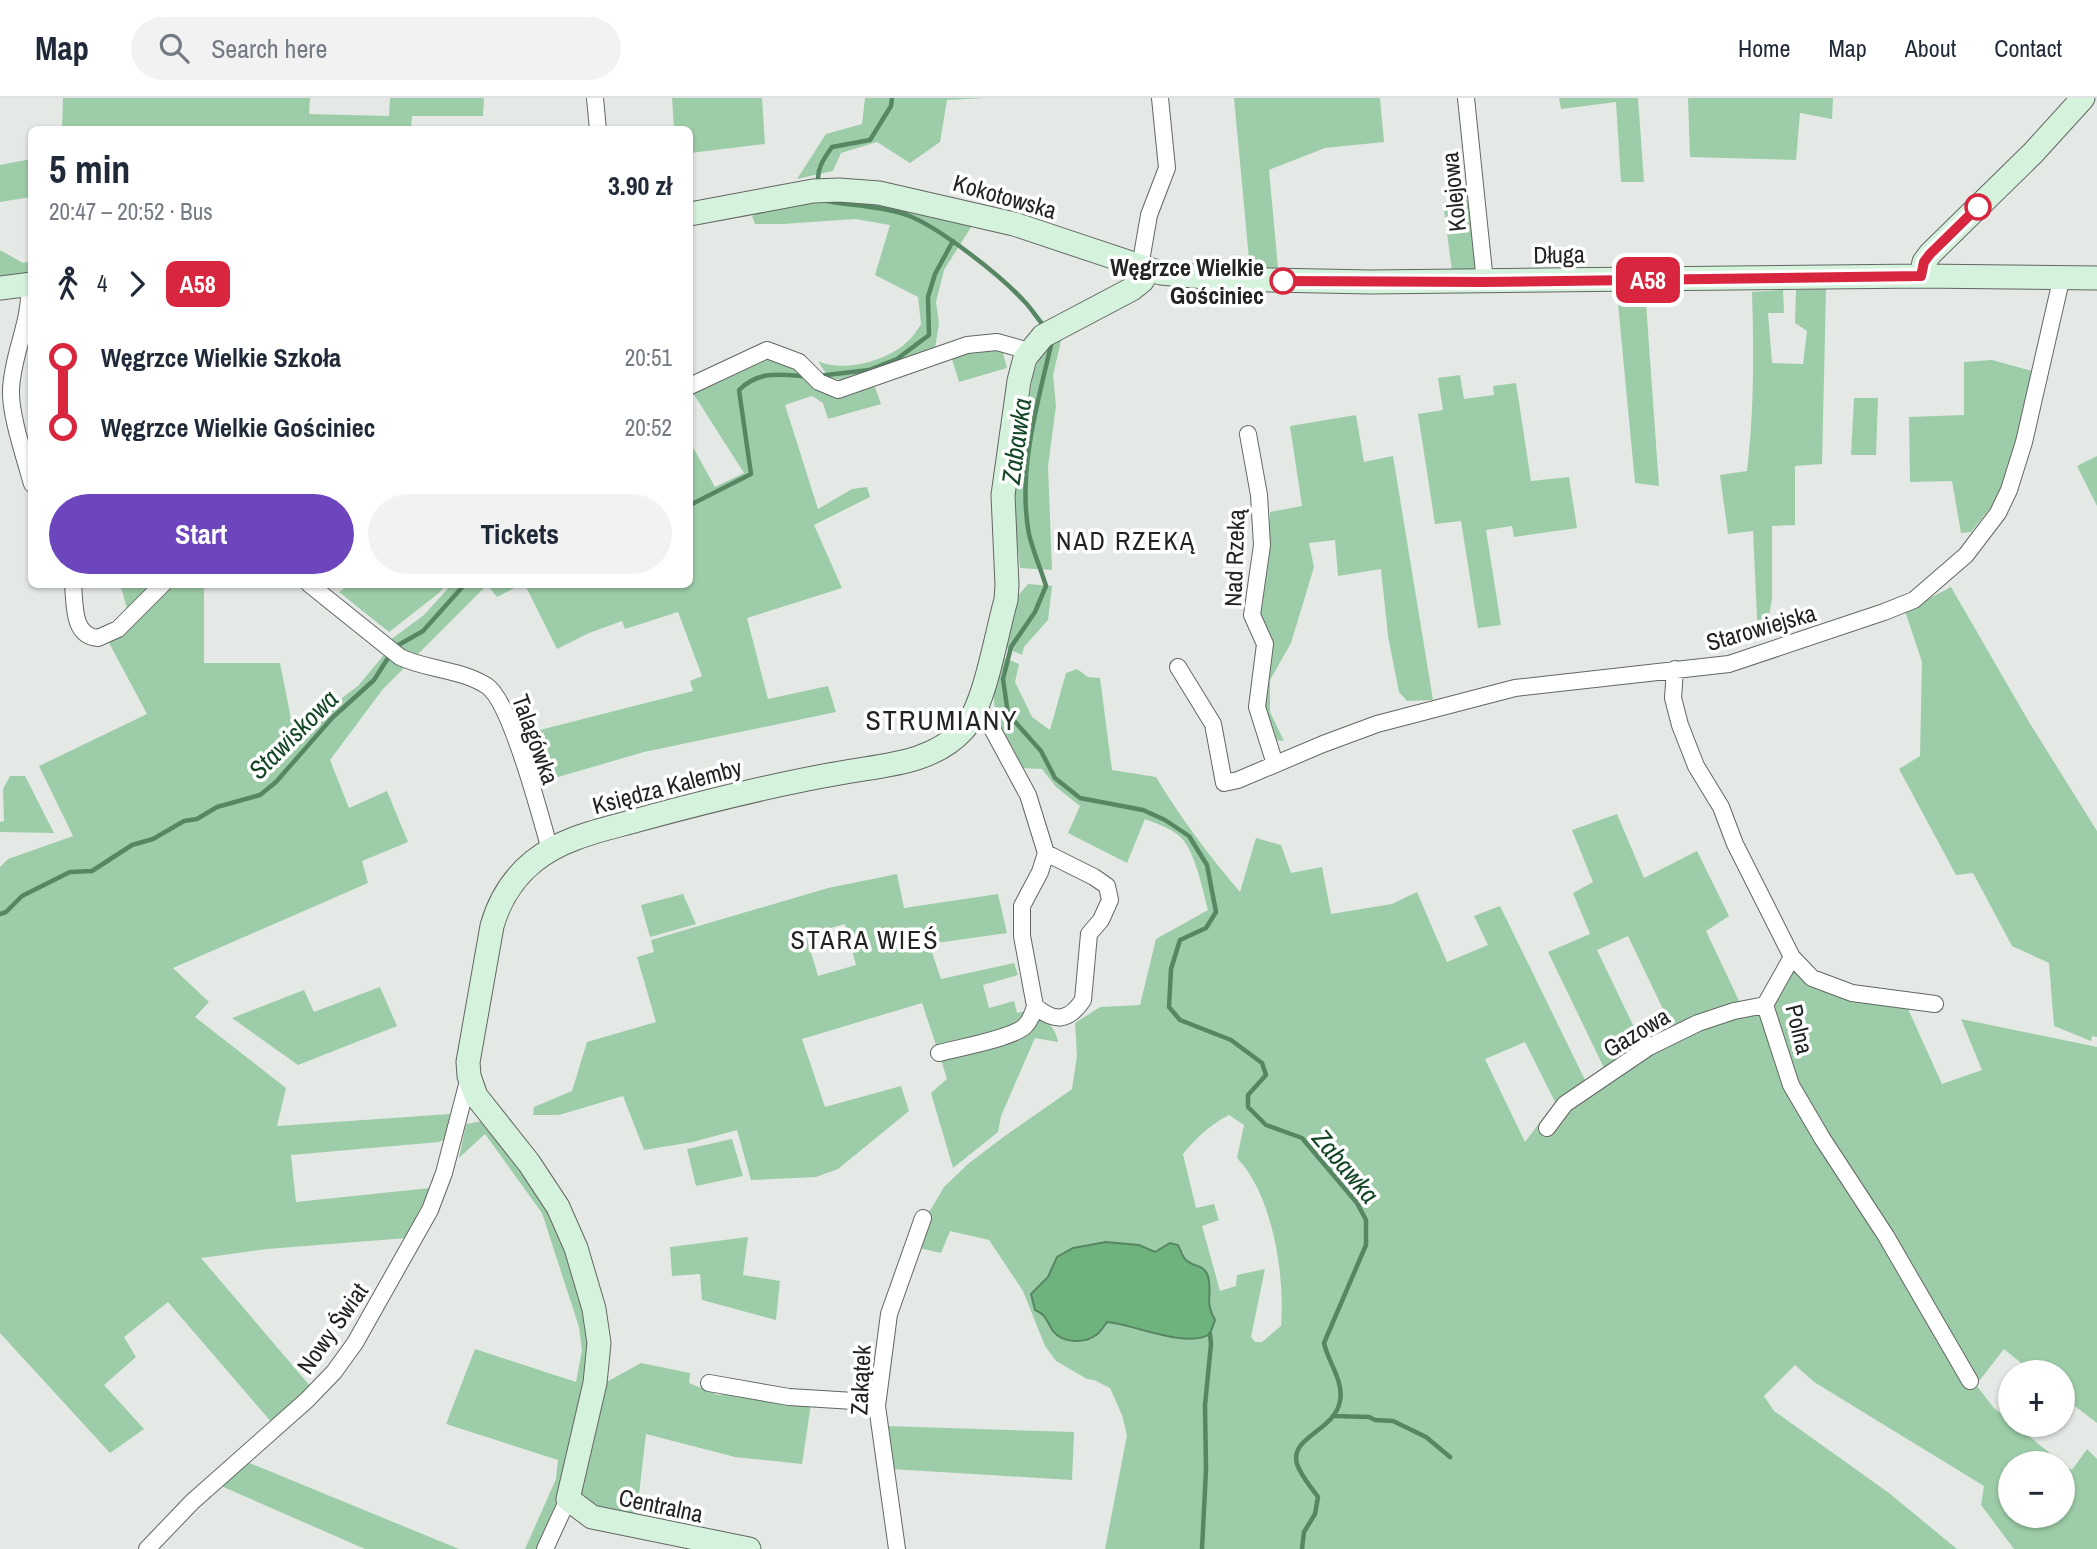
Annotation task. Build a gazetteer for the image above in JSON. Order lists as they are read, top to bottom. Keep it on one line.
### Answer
{"streets":{"street":["Kolejowa","Kokotowska","Długa","Nad Rzeką","Starowiejska","Talagówka","Księdza Kalemby","Polna","Gazowa","Nowy Świat","Zakątek","Centralna"]},"crossings":[["Kolejowa","Długa"],["Kokotowska","Długa"],["Długa","Starowiejska"],["Nad Rzeką","Starowiejska"],["Talagówka","Księdza Kalemby"],["Księdza Kalemby","Nowy Świat"],["Polna","Gazowa"]],"districts":["NAD RZEKĄ","STRUMIANY","STARA WIEŚ"],"water":["Zabawka","Stawiskowa"],"places":["Węgrzce Wielkie Gościniec"],"lines":["bus line A58"],"page":{"header":"Map","search":"Search here","nav":["Home","Map","About","Contact"],"on_map":"A58","heading":["5 min","20:47 – 20:52 · Bus","3.90 zł"],"legs":["4","A58"],"list":[{"name":"Węgrzce Wielkie Szkoła","value":"20:51"},{"name":"Węgrzce Wielkie Gościniec","value":"20:52"}],"buttons":["Start","Tickets"],"map_buttons":["+","−"]}}
